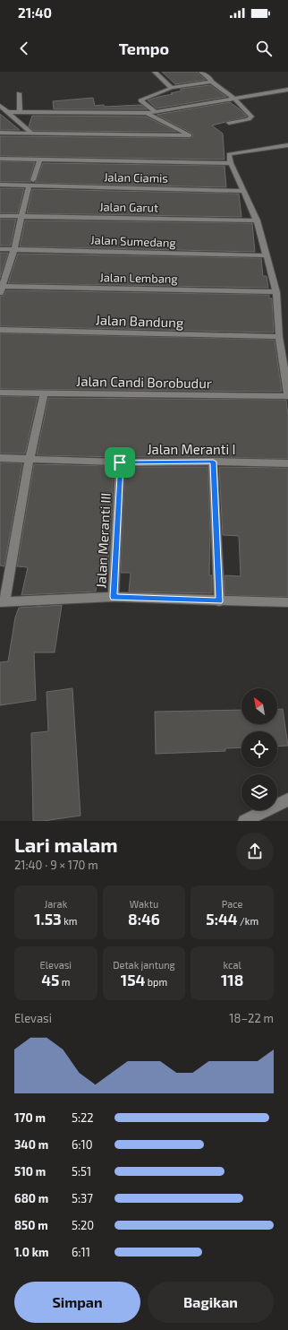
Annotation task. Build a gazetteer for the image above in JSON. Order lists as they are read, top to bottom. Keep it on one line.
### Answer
{"streets":{"street":["Jalan Ciamis","Jalan Garut","Jalan Sumedang","Jalan Lembang","Jalan Bandung","Jalan Candi Borobudur","Jalan Meranti I","Jalan Meranti III"]},"crossings":[["Jalan Meranti I","Jalan Meranti III"]],"north":"top left","page":{"status":"21:40","header":"Tempo","heading":["Lari malam","21:40 · 9 × 170 m"],"stats":[["Jarak","1.53 km"],["Waktu","8:46"],["Pace","5:44 /km"],["Elevasi","45 m"],["Detak jantung","154 bpm"],["kcal","118"]],"chart":["Elevasi","18–22 m"],"list":[{"name":"170 m","note":"5:22"},{"name":"340 m","note":"6:10"},{"name":"510 m","note":"5:51"},{"name":"680 m","note":"5:37"},{"name":"850 m","note":"5:20"},{"name":"1.0 km","note":"6:11"}],"buttons":["Simpan","Bagikan"]}}
